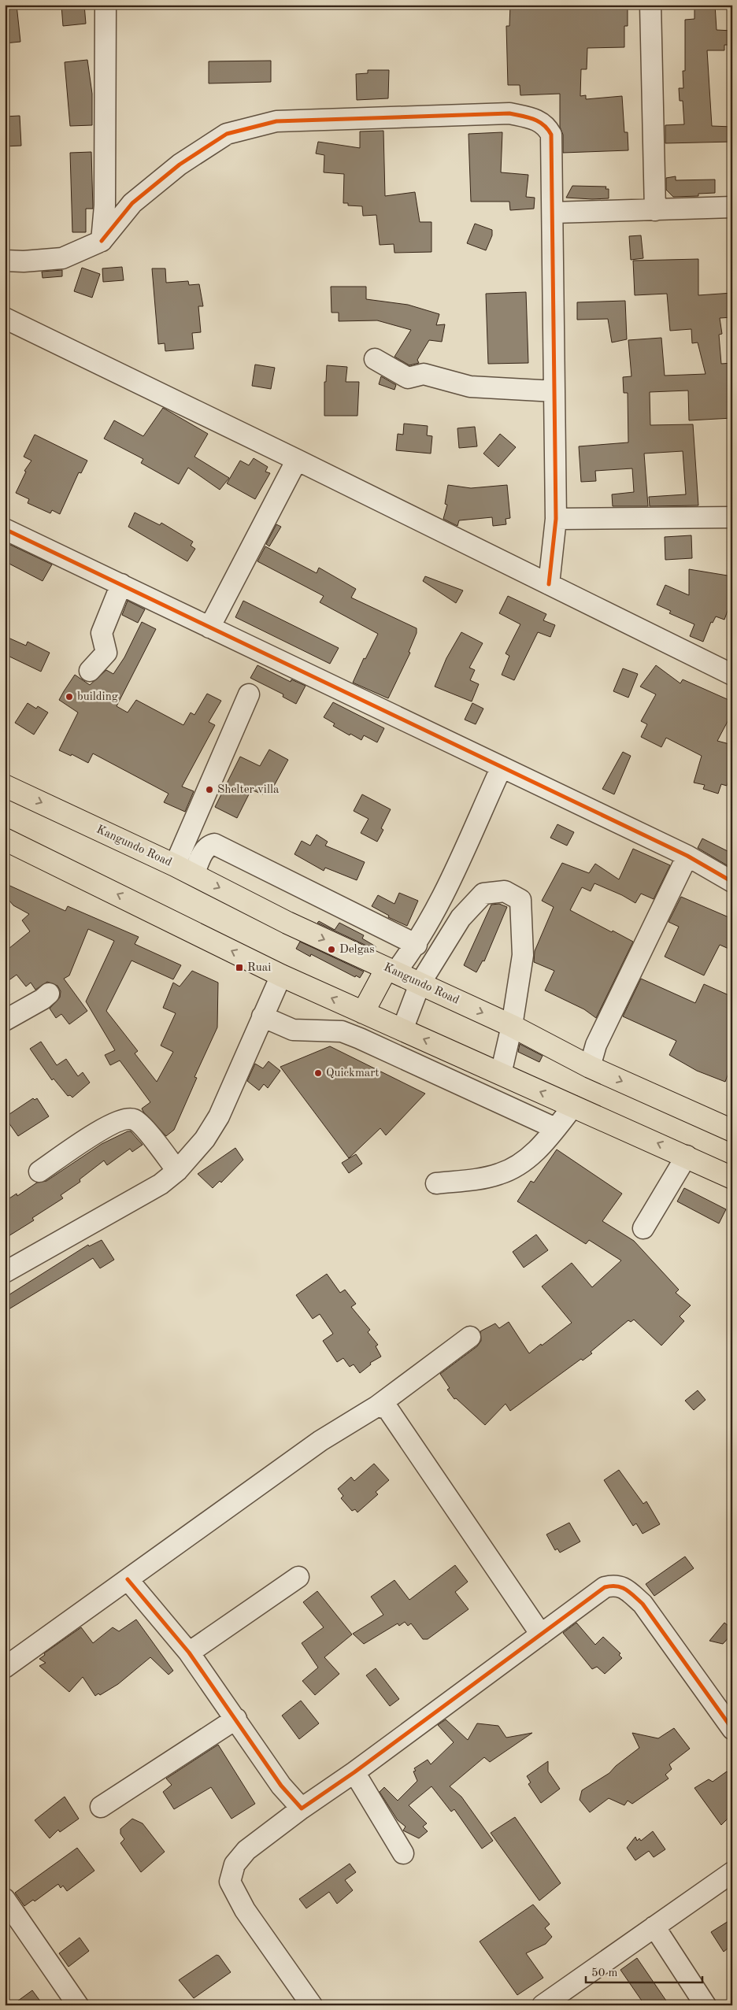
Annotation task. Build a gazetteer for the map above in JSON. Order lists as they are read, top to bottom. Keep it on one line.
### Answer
{"streets":{"highway":["Kangundo Road"]},"places":{"other":["building","Shelter villa","Delgas","Quickmart"],"transit":["Ruai"]},"scale_bar":"50 m"}
